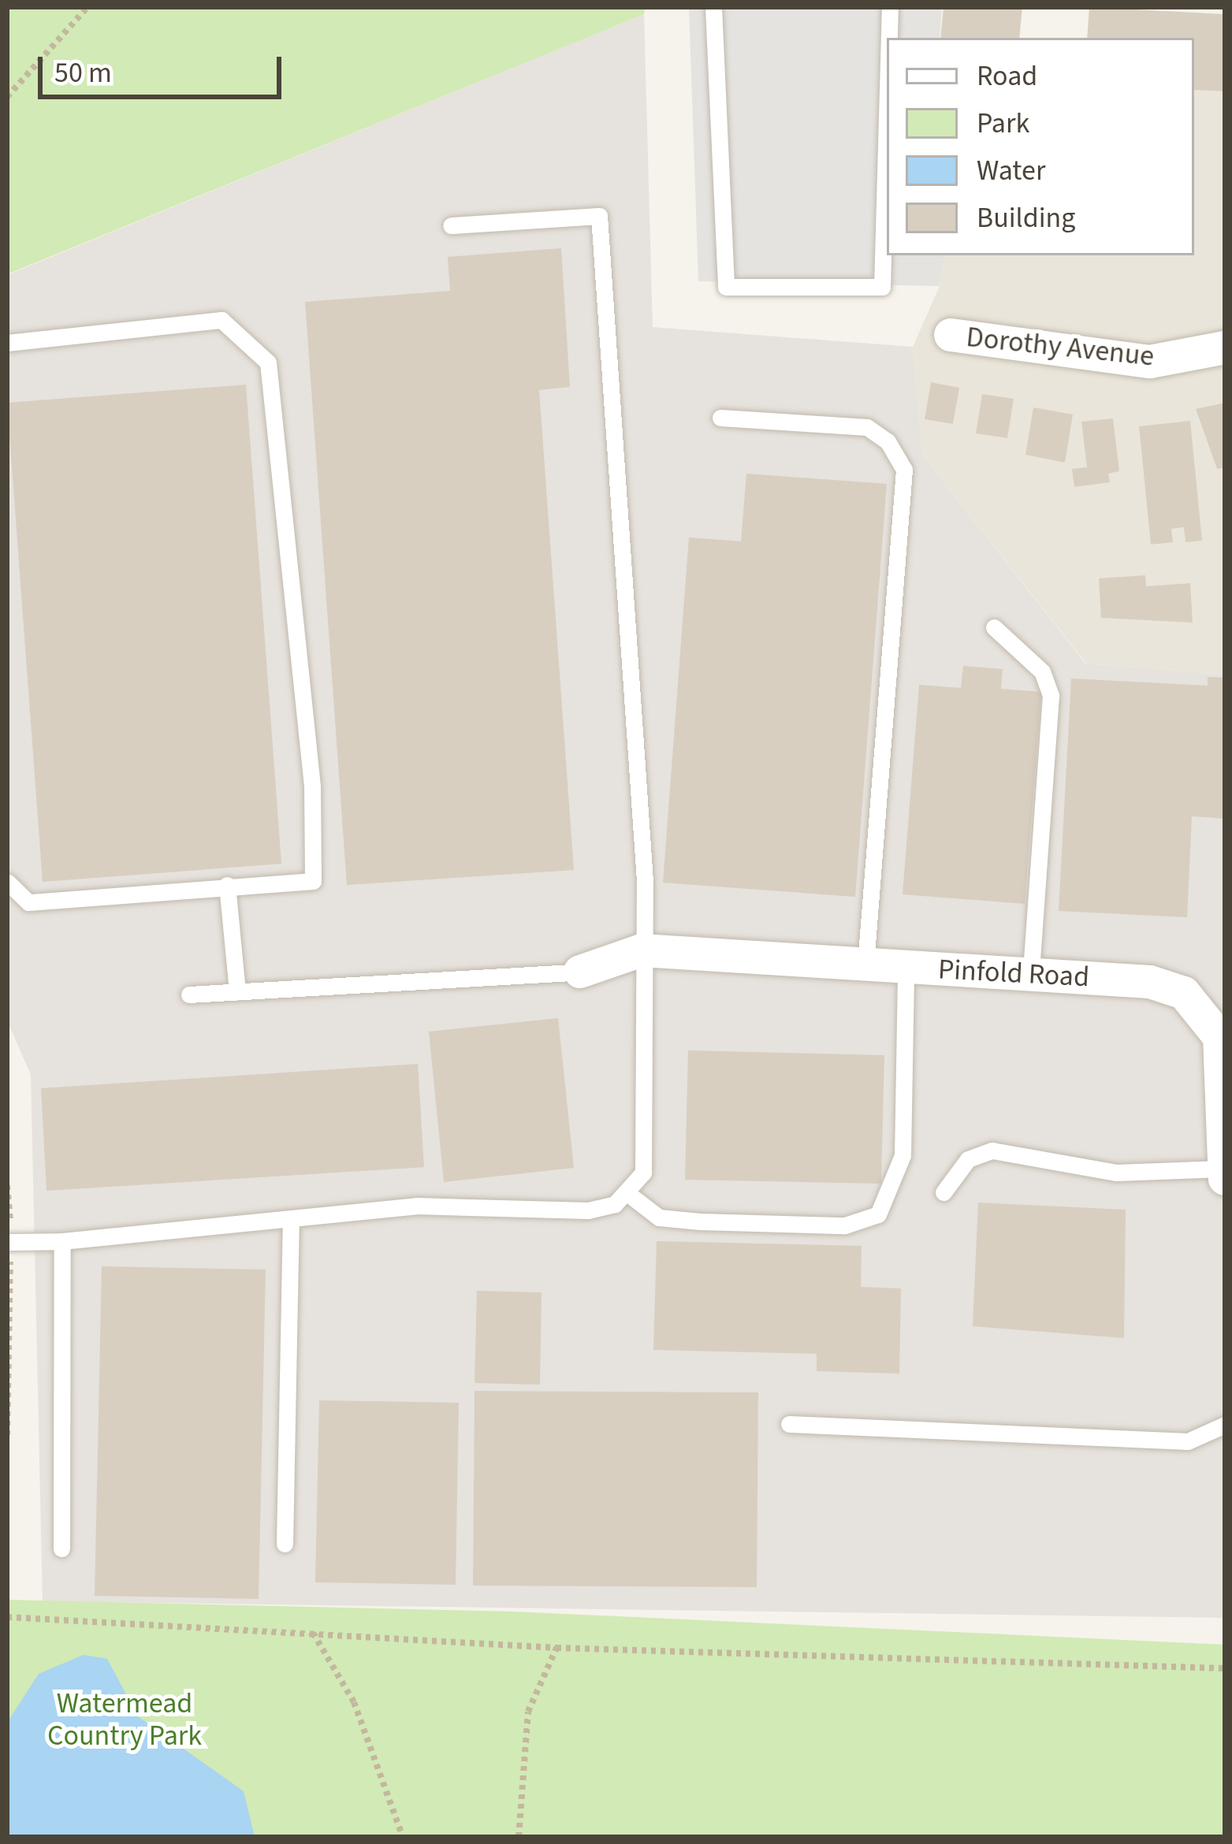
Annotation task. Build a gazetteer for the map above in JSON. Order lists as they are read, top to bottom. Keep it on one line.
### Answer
{"streets":{"street":["Dorothy Avenue","Pinfold Road"]},"parks":["Watermead Country Park"],"legend":["Road","Park","Water","Building"],"scale_bar":"50 m"}
